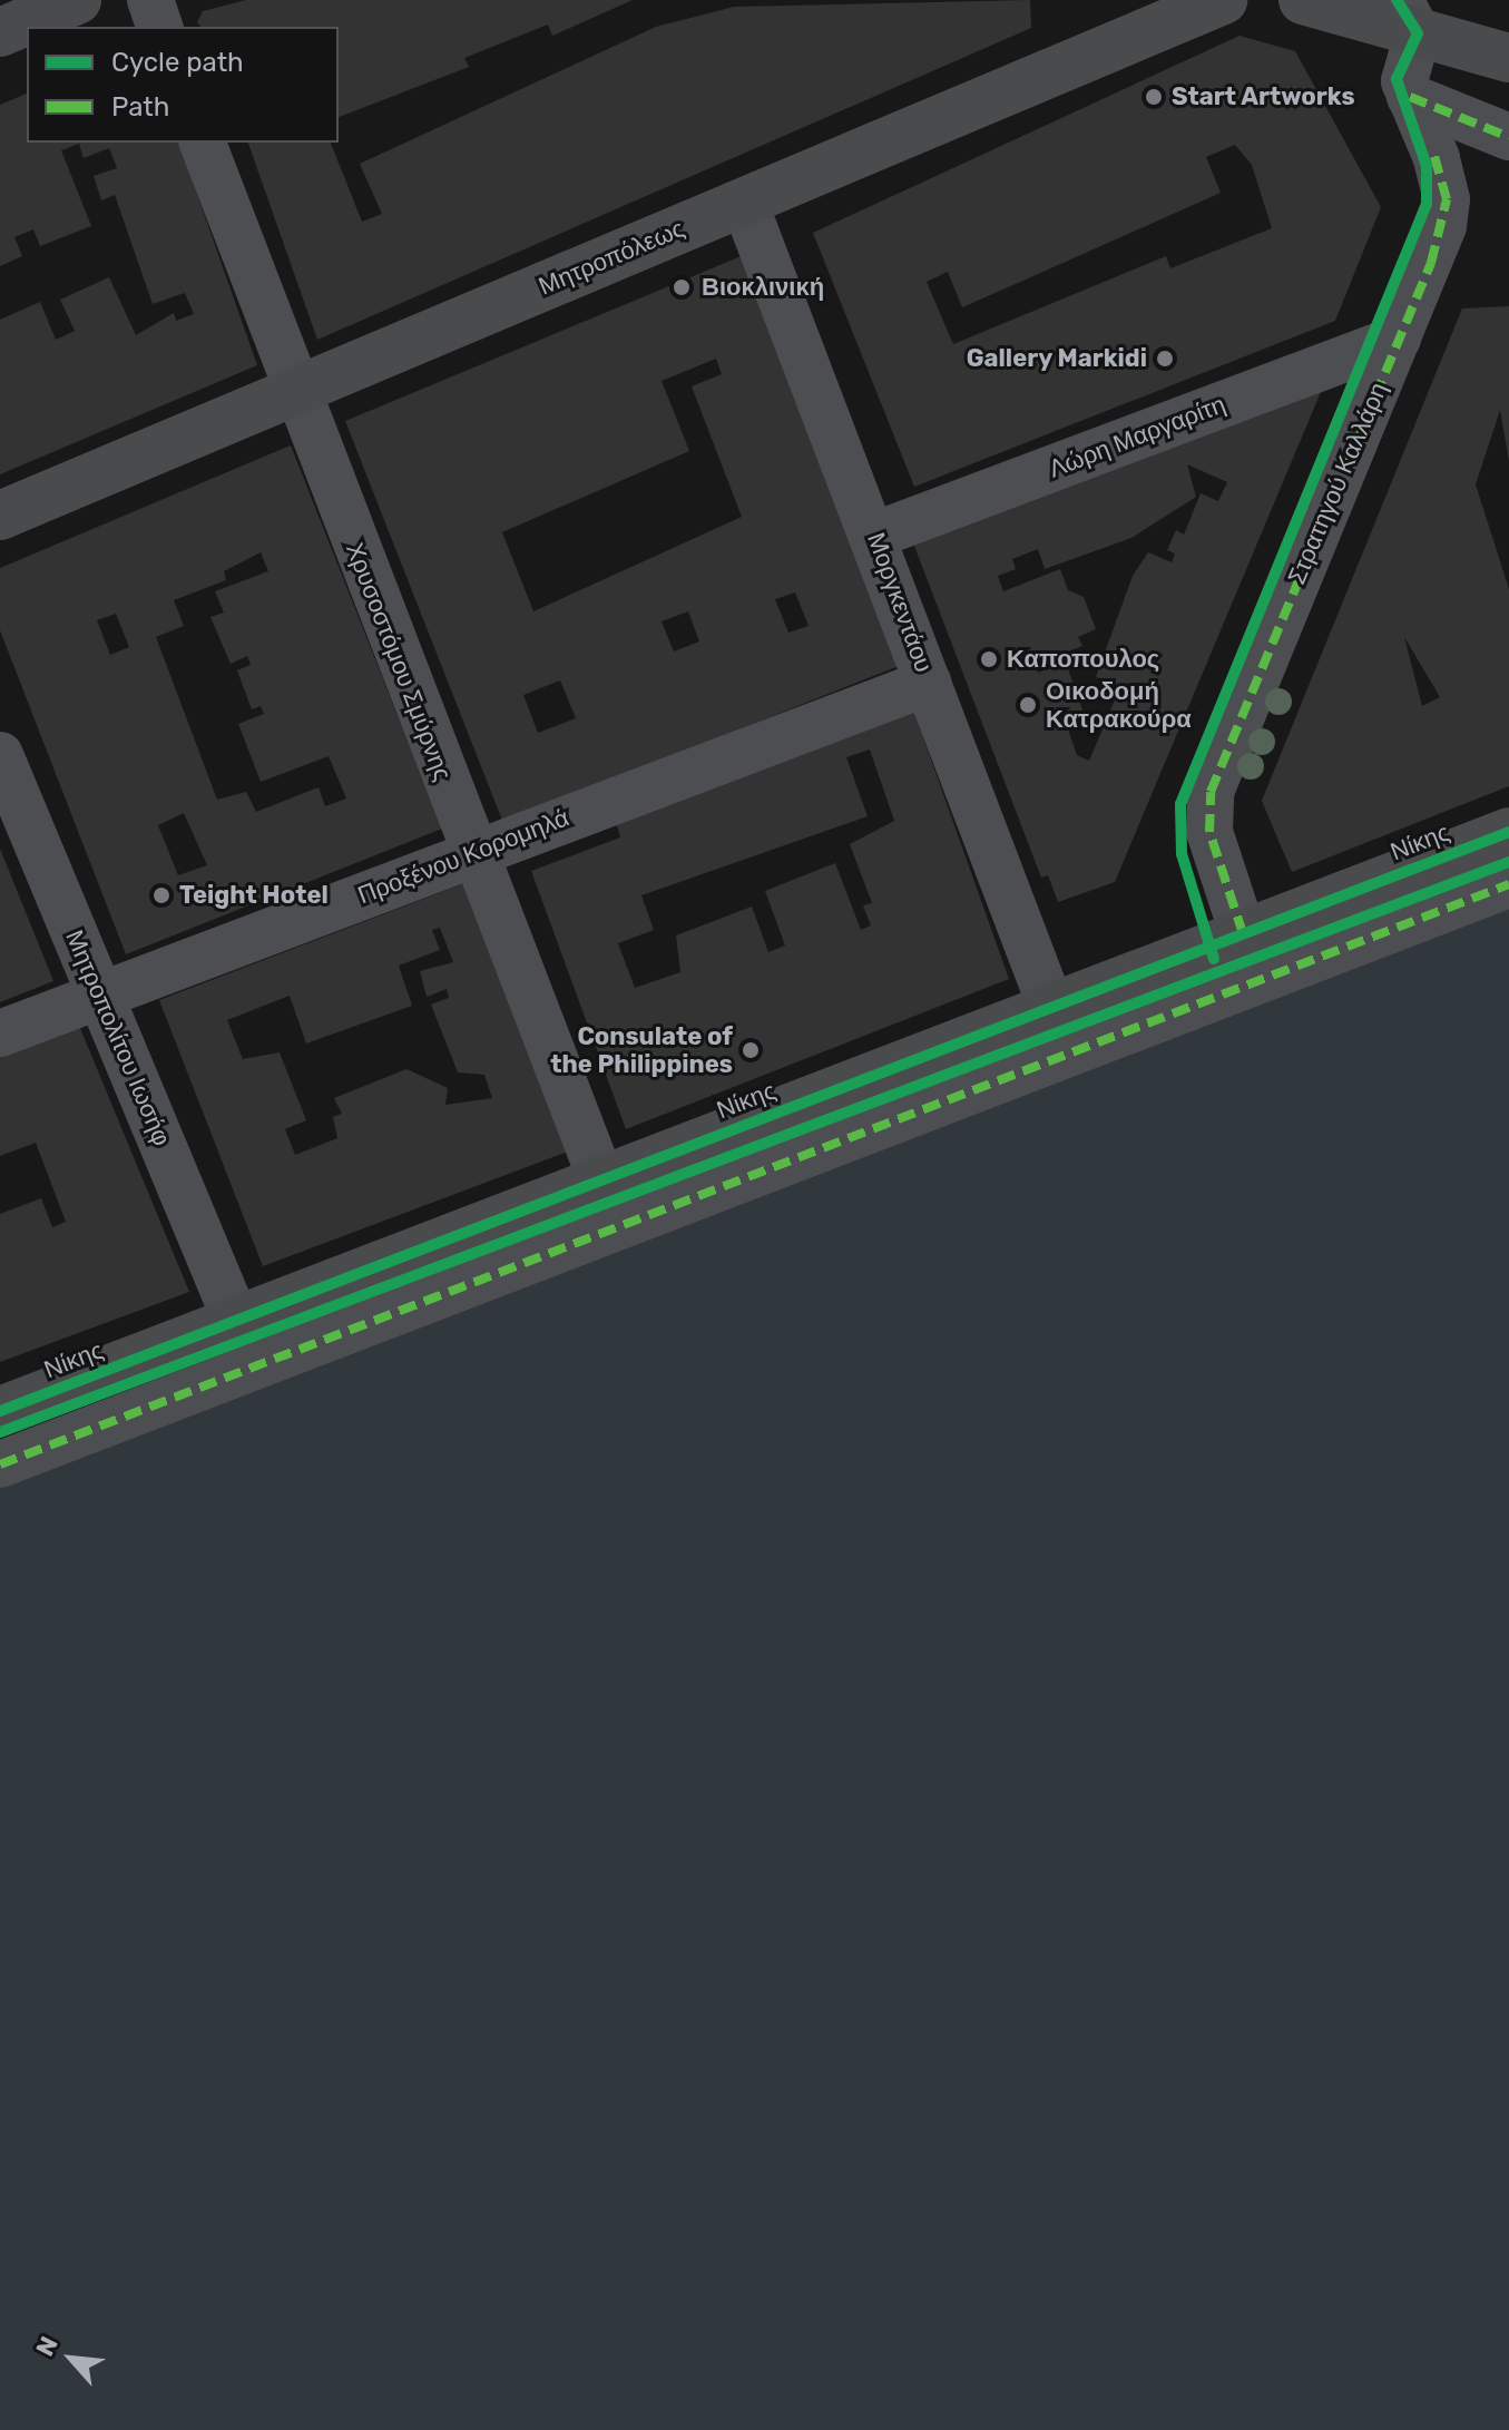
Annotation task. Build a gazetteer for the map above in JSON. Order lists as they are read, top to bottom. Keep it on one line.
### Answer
{"streets":{"main road":["Μητροπόλεως","Νίκης"],"street":["Λώρη Μαργαρίτη","Στρατηγού Καλλάρη","Μοργκεντάου","Χρυσοστόμου Σμύρνης","Προξένου Κορομηλά","Μητροπολίτου Ιωσήφ"]},"crossings":[["Μητροπόλεως","Μοργκεντάου"],["Μητροπόλεως","Χρυσοστόμου Σμύρνης"],["Λώρη Μαργαρίτη","Στρατηγού Καλλάρη"],["Λώρη Μαργαρίτη","Μοργκεντάου"],["Στρατηγού Καλλάρη","Νίκης"],["Μοργκεντάου","Νίκης"],["Μοργκεντάου","Προξένου Κορομηλά"],["Χρυσοστόμου Σμύρνης","Νίκης"],["Χρυσοστόμου Σμύρνης","Προξένου Κορομηλά"],["Νίκης","Μητροπολίτου Ιωσήφ"],["Προξένου Κορομηλά","Μητροπολίτου Ιωσήφ"]],"places":["Start Artworks","Βιοκλινική","Gallery Markidi","Καποπουλος","Οικοδομή Κατρακούρα","Teight Hotel","Consulate of the Philippines"],"legend":["Cycle path","Path"],"north":"top left"}
